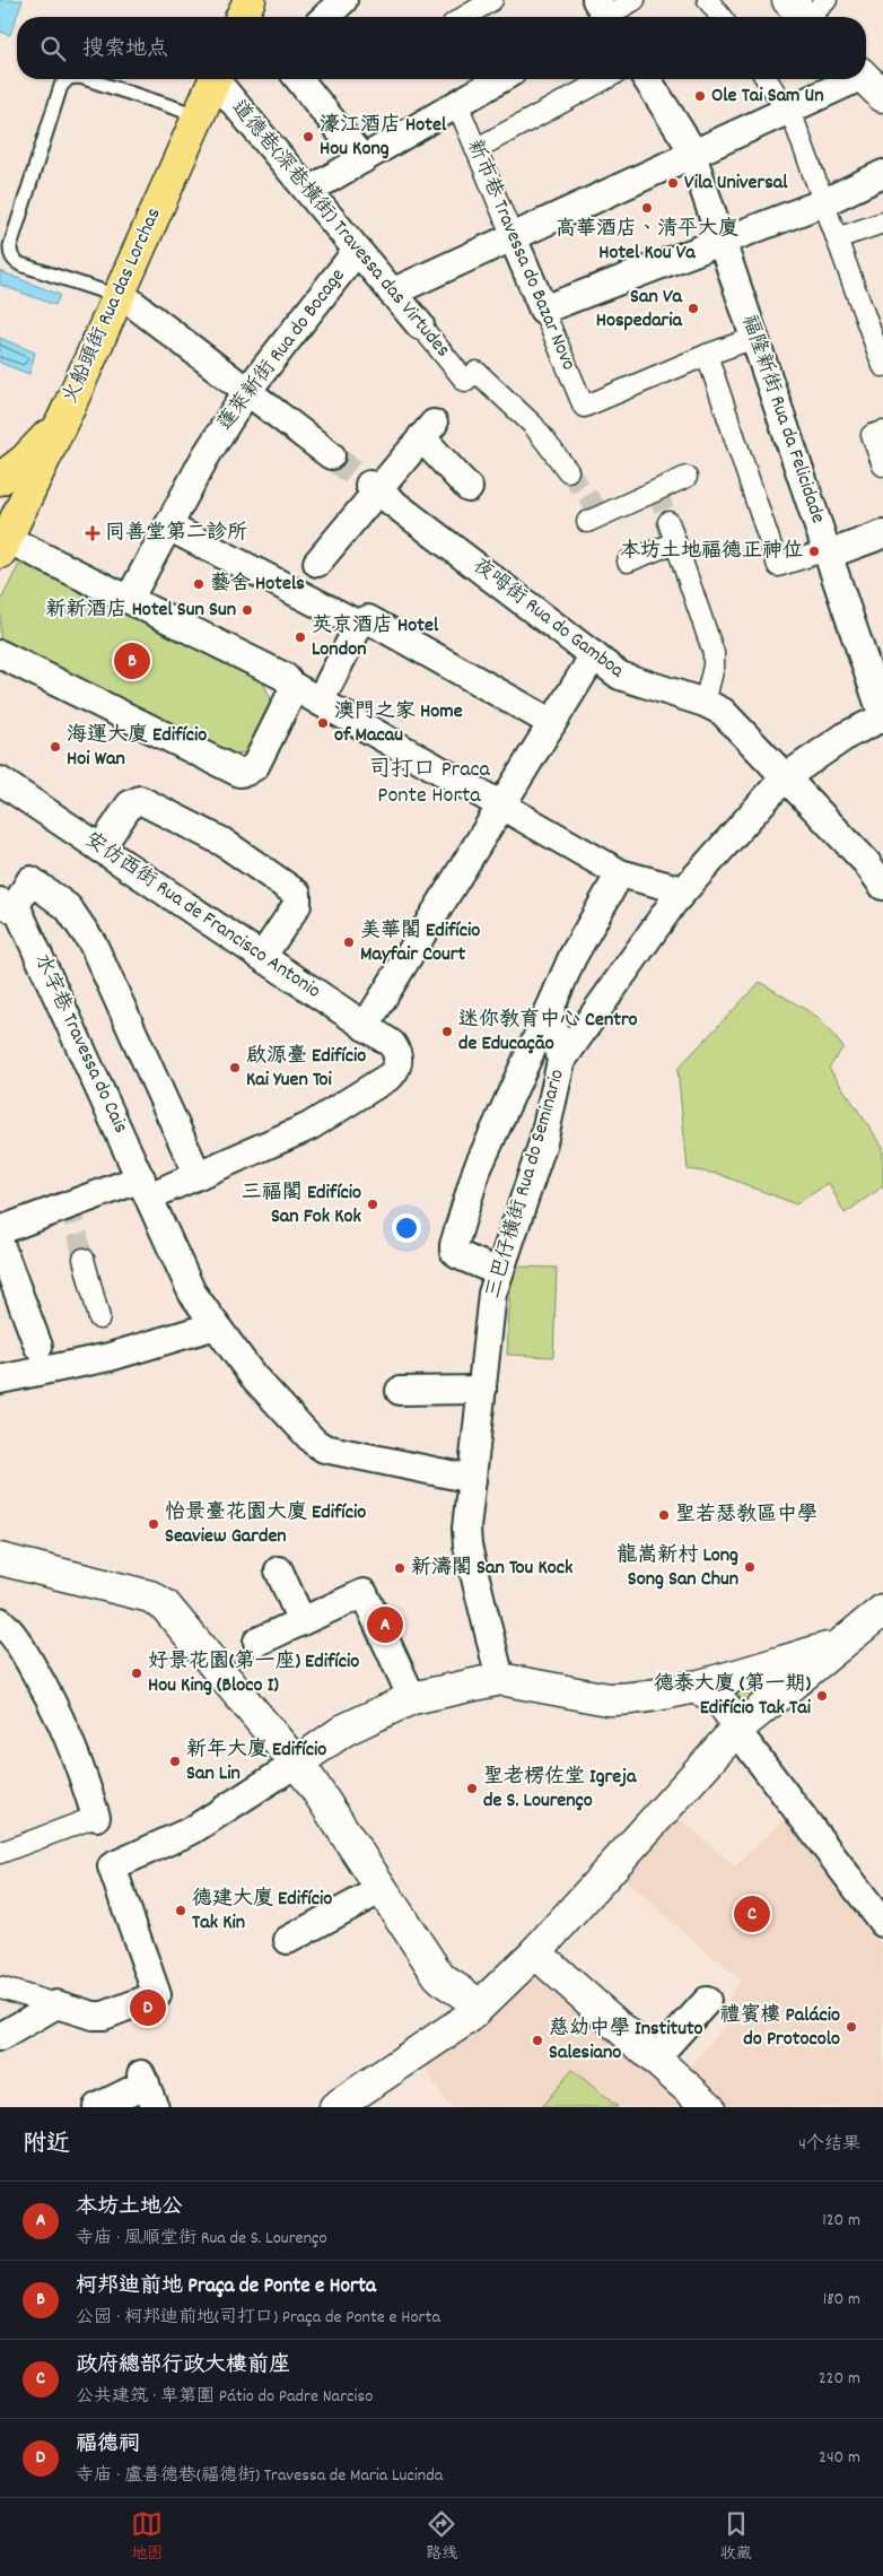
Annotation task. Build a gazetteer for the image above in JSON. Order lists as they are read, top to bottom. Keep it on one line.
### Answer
{"streets":{"main road":["火船頭街 Rua das Lorchas"],"street":["道德巷(深巷橫街) Travessa das Virtudes","新市巷 Travessa do Bazar Novo","蓬萊新街 Rua do Bocage","福隆新街 Rua da Felicidade","夜呣街 Rua do Gamboa","安仿西街 Rua de Francisco Antonio","水字巷 Travessa do Cais","三巴仔橫街 Rua do Seminario"]},"crossings":[["道德巷(深巷橫街) Travessa das Virtudes","蓬萊新街 Rua do Bocage"],["水字巷 Travessa do Cais","三巴仔橫街 Rua do Seminario"]],"districts":["司打口 Praca Ponte Horta"],"places":{"other":["Ole Tai Sam Un","濠江酒店 Hotel Hou Kong","Vila Universal","高華酒店、清平大廈 Hotel Kou Va","San Va Hospedaria","本坊土地福德正神位","藝舍 Hotels","新新酒店 Hotel Sun Sun","英京酒店 Hotel London","澳門之家 Home of Macau","海運大廈 Edifício Hoi Wan","美華閣 Edifício Mayfair Court","迷你教育中心 Centro de Educação","啟源臺 Edifício Kai Yuen Toi","三福閣 Edifício San Fok Kok","聖若瑟教區中學","怡景臺花園大廈 Edifício Seaview Garden","龍嵩新村 Long Song San Chun","新濤閣 San Tou Kock","好景花園(第一座) Edifício Hou King (Bloco I)","德泰大廈 (第一期) Edifício Tak Tai","新年大廈 Edifício San Lin","聖老楞佐堂 Igreja de S. Lourenço","德建大廈 Edifício Tak Kin","禮賓樓 Palácio do Protocolo","慈幼中學 Instituto Salesiano"],"health":["同善堂第二診所"]},"page":{"search":"搜索地点","pins":["B","A","C","D"],"heading":["附近","4个结果"],"list":[{"mark":"A","name":"本坊土地公","note":"寺庙 · 風順堂街 Rua de S. Lourenço","value":"120 m"},{"mark":"B","name":"柯邦迪前地 Praça de Ponte e Horta","note":"公园 · 柯邦迪前地(司打口) Praça de Ponte e Horta","value":"180 m"},{"mark":"C","name":"政府總部行政大樓前座","note":"公共建筑 · 卑第圍 Pátio do Padre Narciso","value":"220 m"},{"mark":"D","name":"福德祠","note":"寺庙 · 盧善德巷(福德街) Travessa de Maria Lucinda","value":"240 m"}],"nav":["地图","路线","收藏"]}}
